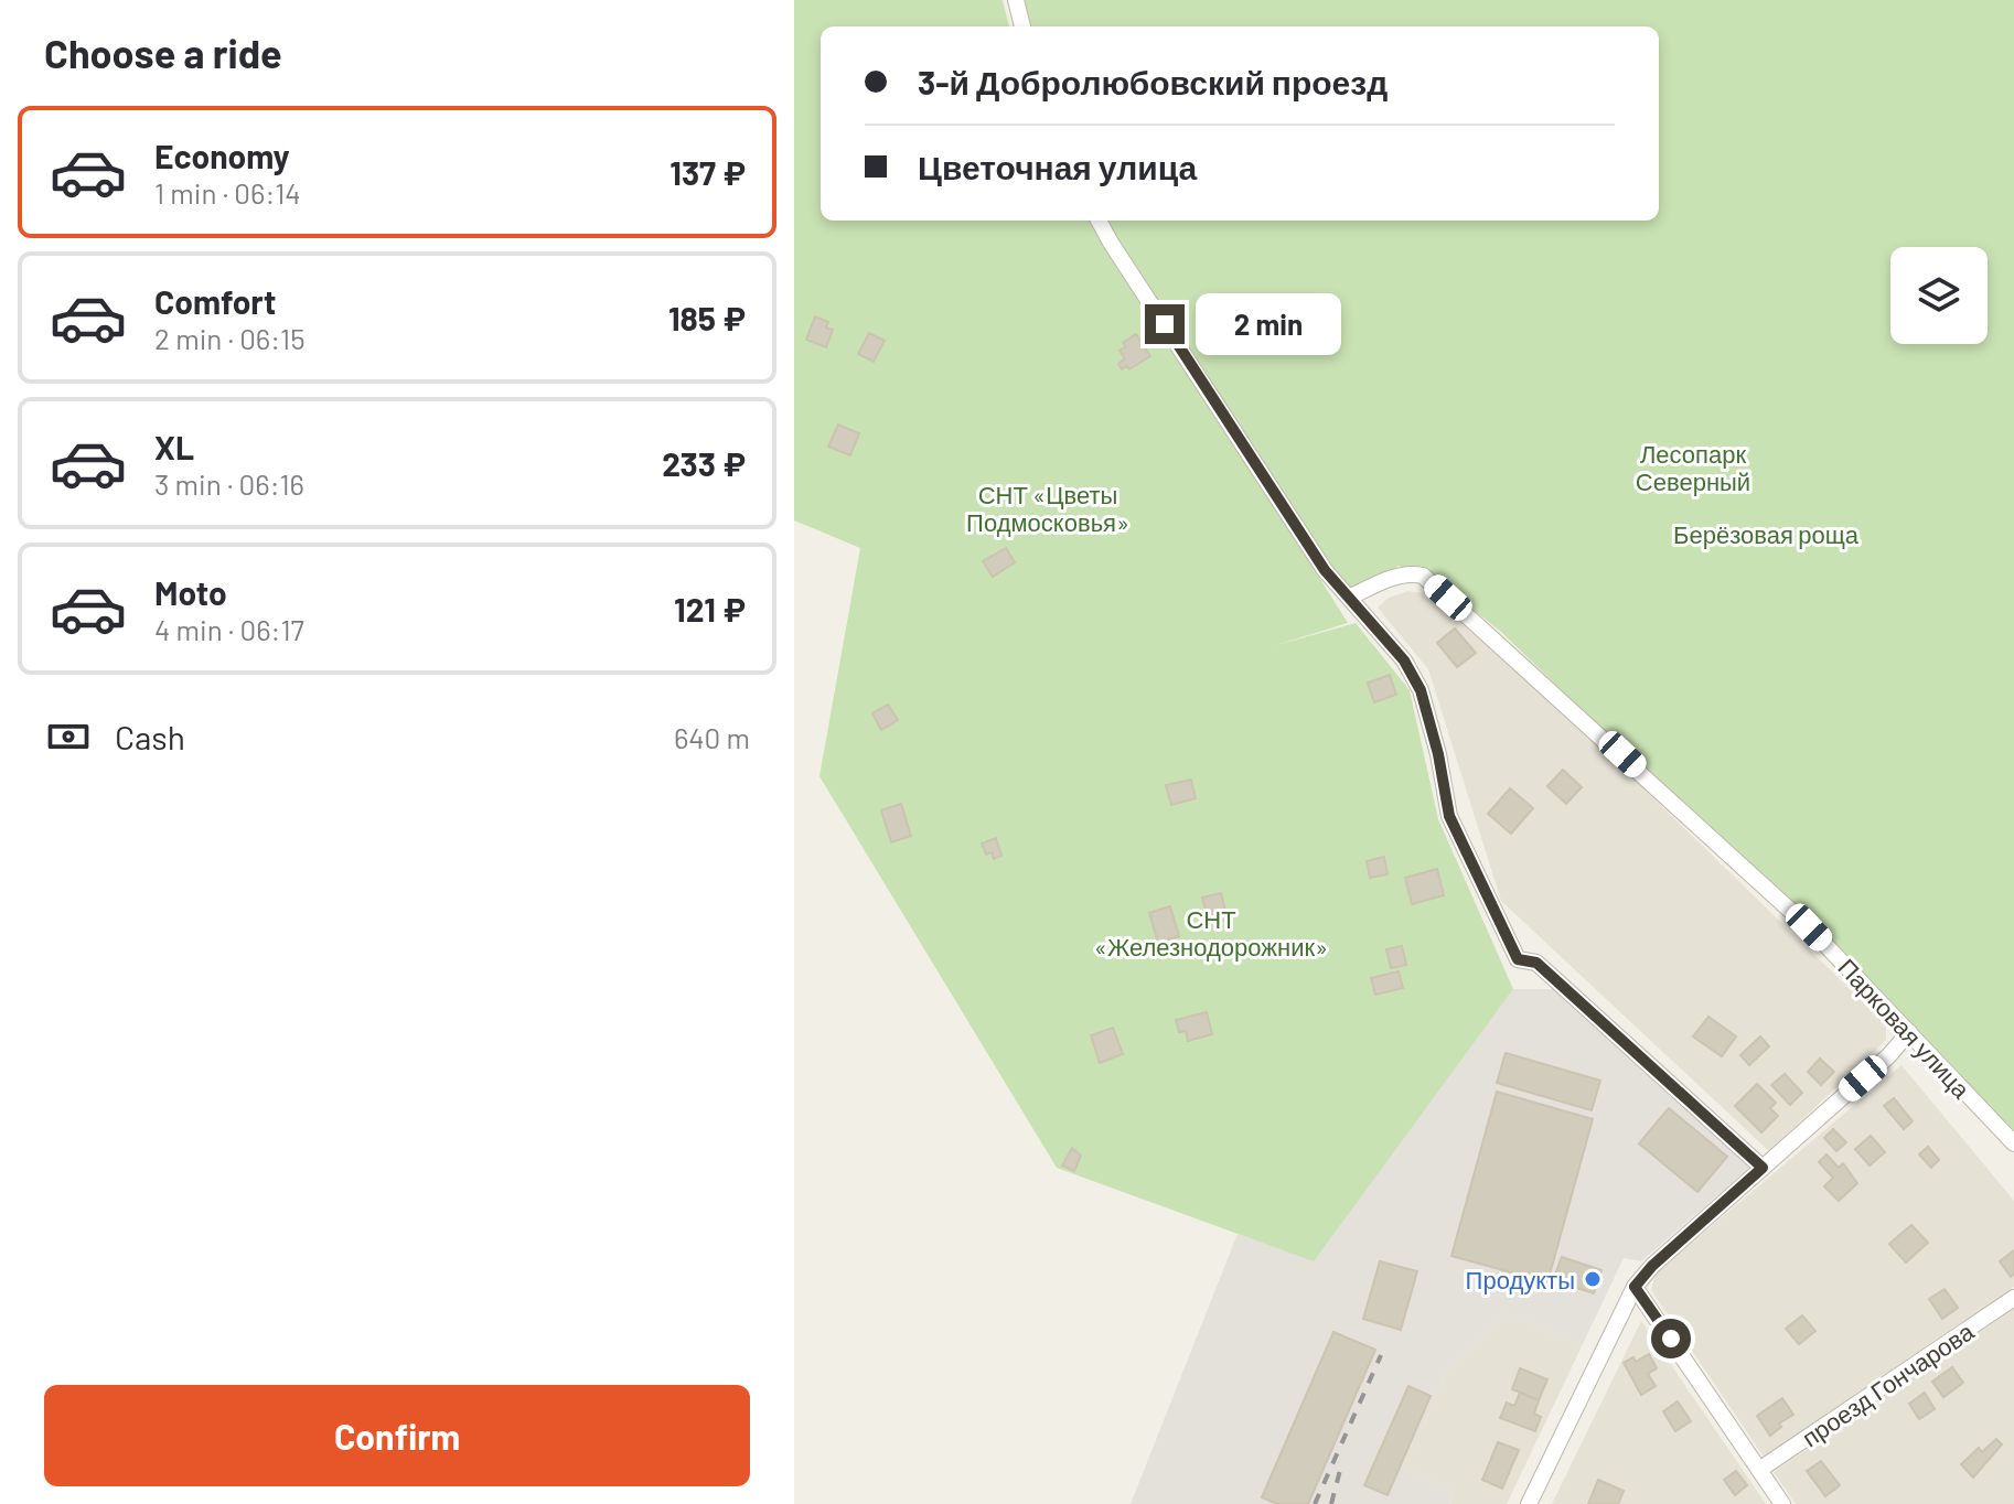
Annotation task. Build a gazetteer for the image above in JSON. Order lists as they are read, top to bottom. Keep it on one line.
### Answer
{"streets":{"street":["Парковая улица","проезд Гончарова"]},"parks":["Лесопарк Северный","СНТ «Цветы Подмосковья»","Берёзовая роща","СНТ «Железнодорожник»"],"places":["Продукты"],"page":{"heading":"Choose a ride","banner":["3-й Добролюбовский проезд","Цветочная улица"],"list":[{"name":"Economy","note":"1 min · 06:14","value":"137 ₽"},{"name":"Comfort","note":"2 min · 06:15","value":"185 ₽"},{"name":"XL","note":"3 min · 06:16","value":"233 ₽"},{"name":"Moto","note":"4 min · 06:17","value":"121 ₽"}],"bubble":"2 min","pay":["Cash","640 m"],"buttons":"Confirm"}}
